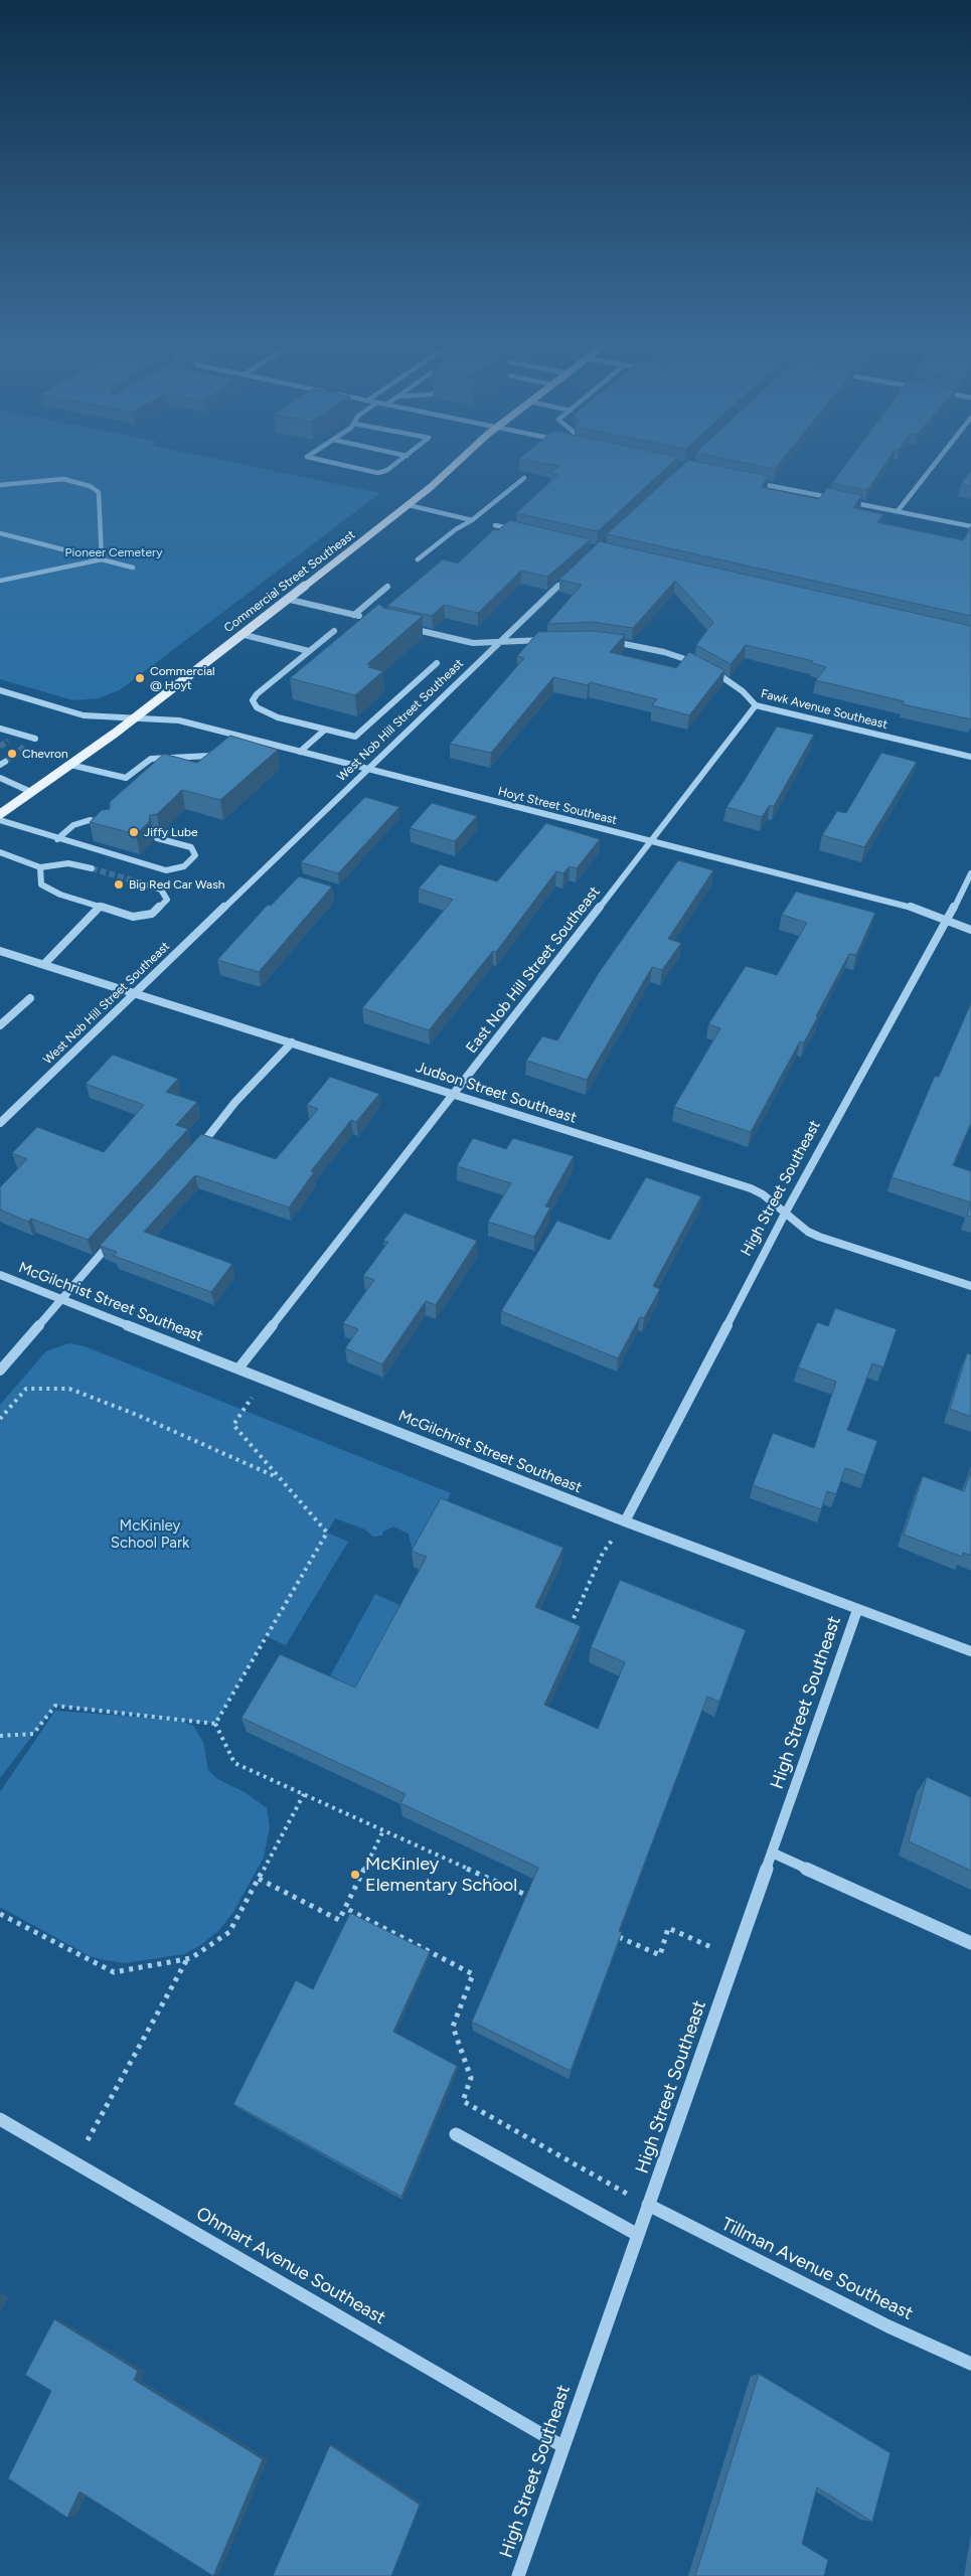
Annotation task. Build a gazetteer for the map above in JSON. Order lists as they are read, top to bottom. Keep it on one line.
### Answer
{"streets":{"main road":["Commercial Street Southeast"],"street":["Fawk Avenue Southeast","West Nob Hill Street Southeast","Hoyt Street Southeast","East Nob Hill Street Southeast","Judson Street Southeast","High Street Southeast","McGilchrist Street Southeast","Ohmart Avenue Southeast","Tillman Avenue Southeast"]},"crossings":[["Commercial Street Southeast","Hoyt Street Southeast"],["Fawk Avenue Southeast","East Nob Hill Street Southeast"],["West Nob Hill Street Southeast","Hoyt Street Southeast"],["West Nob Hill Street Southeast","Judson Street Southeast"],["Hoyt Street Southeast","East Nob Hill Street Southeast"],["Hoyt Street Southeast","High Street Southeast"],["East Nob Hill Street Southeast","Judson Street Southeast"],["East Nob Hill Street Southeast","McGilchrist Street Southeast"],["Judson Street Southeast","High Street Southeast"],["High Street Southeast","McGilchrist Street Southeast"],["High Street Southeast","Ohmart Avenue Southeast"],["High Street Southeast","Tillman Avenue Southeast"]],"parks":["Pioneer Cemetery","McKinley School Park"],"places":["Commercial @ Hoyt","Chevron","Jiffy Lube","Big Red Car Wash","McKinley Elementary School"]}
